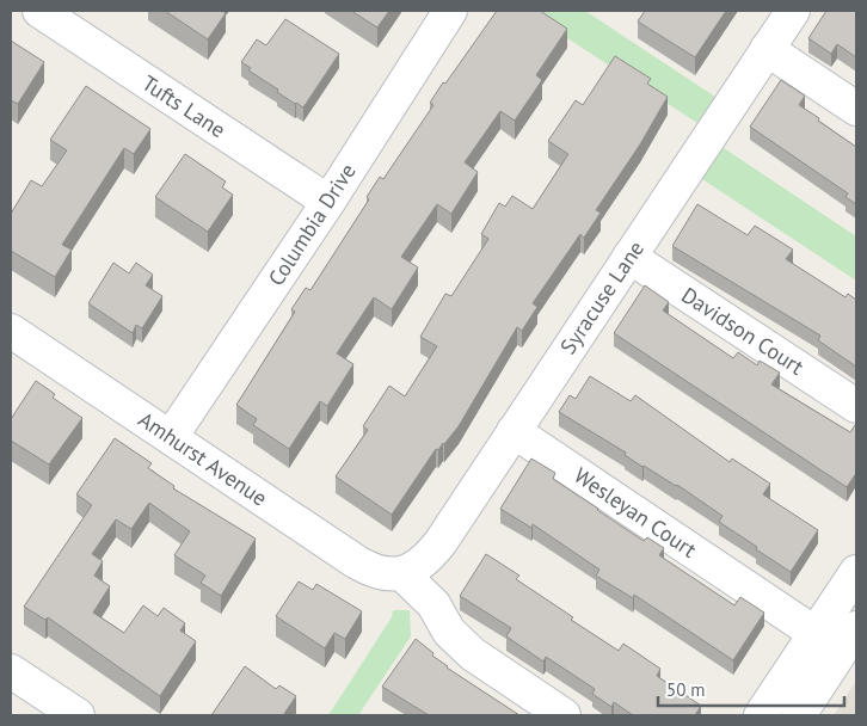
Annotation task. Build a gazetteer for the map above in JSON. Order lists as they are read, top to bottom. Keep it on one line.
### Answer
{"streets":{"street":["Tufts Lane","Columbia Drive","Syracuse Lane","Davidson Court","Amhurst Avenue","Wesleyan Court"]},"crossings":[["Tufts Lane","Columbia Drive"],["Columbia Drive","Amhurst Avenue"],["Syracuse Lane","Davidson Court"],["Syracuse Lane","Amhurst Avenue"],["Syracuse Lane","Wesleyan Court"]],"scale_bar":"50 m"}
